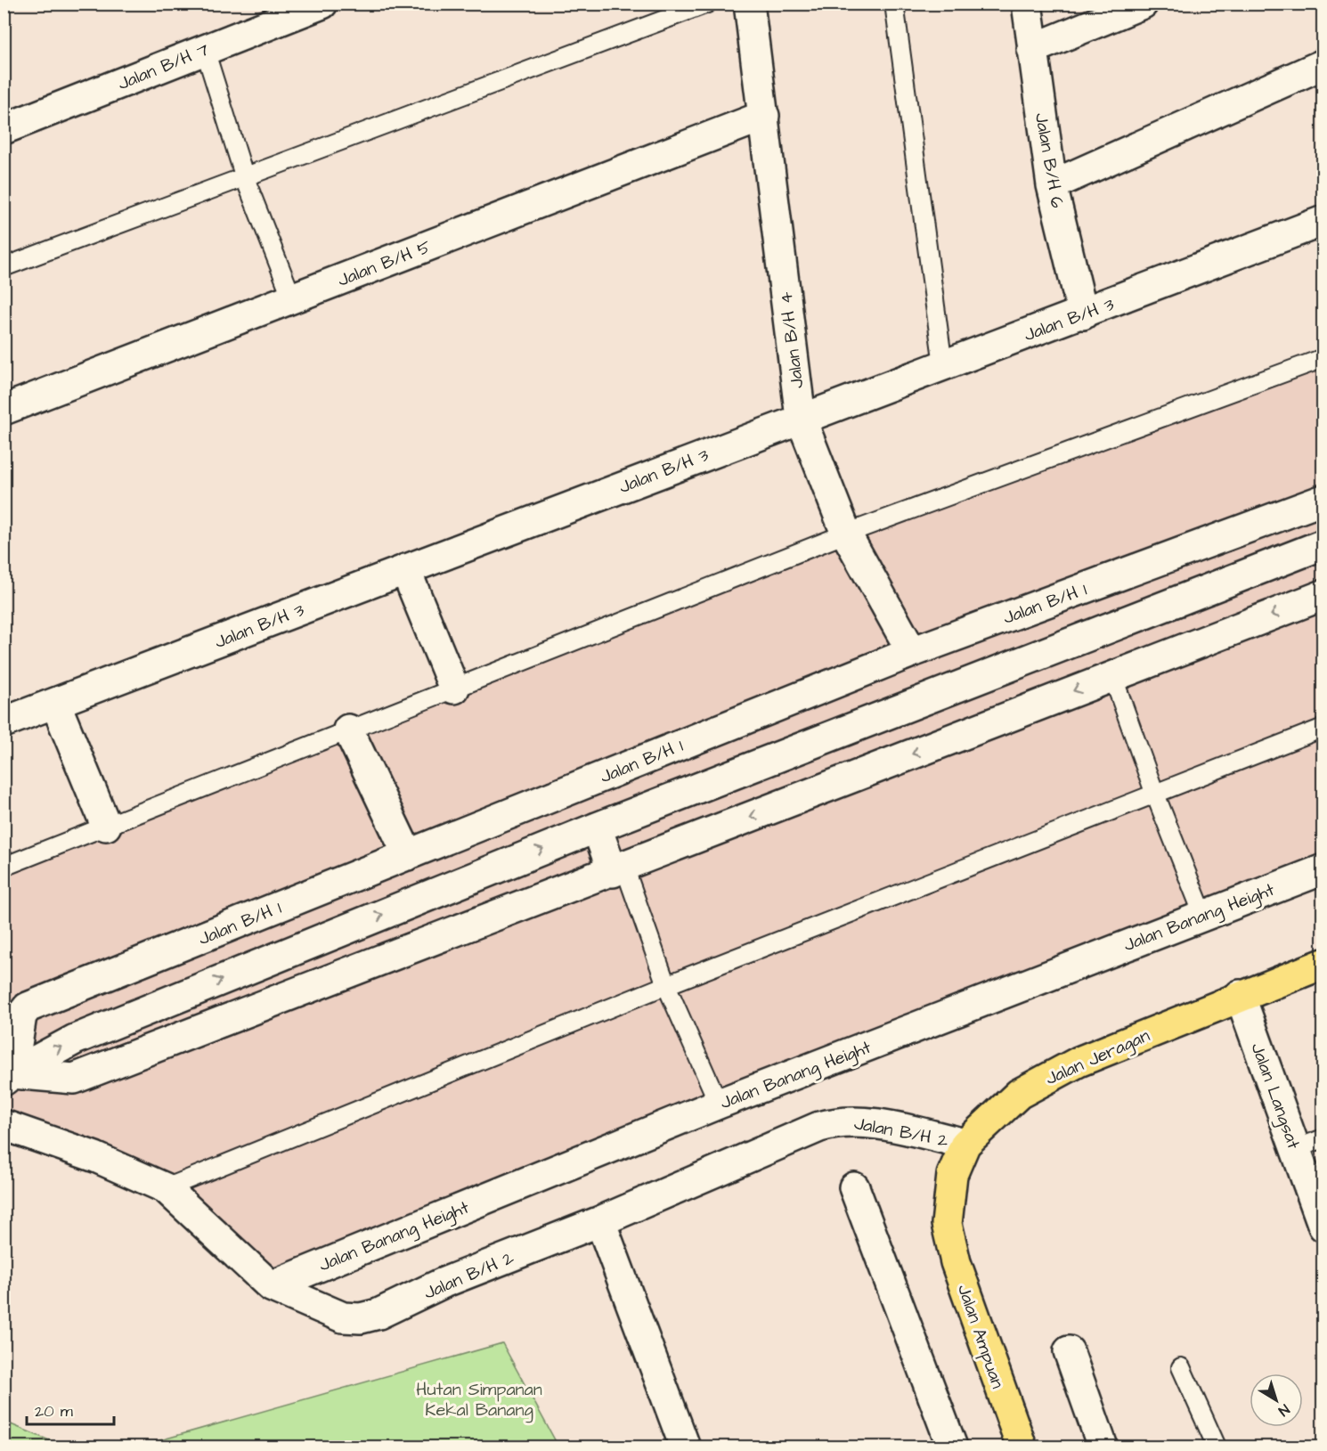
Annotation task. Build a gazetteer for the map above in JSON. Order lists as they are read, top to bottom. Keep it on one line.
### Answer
{"streets":{"main road":["Jalan Jeragan","Jalan Ampuan"],"street":["Jalan B/H 7","Jalan B/H 6","Jalan B/H 5","Jalan B/H 3","Jalan B/H 4","Jalan B/H 1","Jalan Banang Height","Jalan Langsat","Jalan B/H 2"]},"crossings":[["Jalan B/H 6","Jalan B/H 3"],["Jalan B/H 5","Jalan B/H 4"],["Jalan B/H 3","Jalan B/H 4"],["Jalan B/H 4","Jalan B/H 1"],["Jalan Banang Height","Jalan B/H 2"],["Jalan Jeragan","Jalan Langsat"],["Jalan Jeragan","Jalan B/H 2"],["Jalan Jeragan","Jalan Ampuan"]],"parks":["Hutan Simpanan Kekal Banang"],"scale_bar":"20 m","north":"bottom right"}
